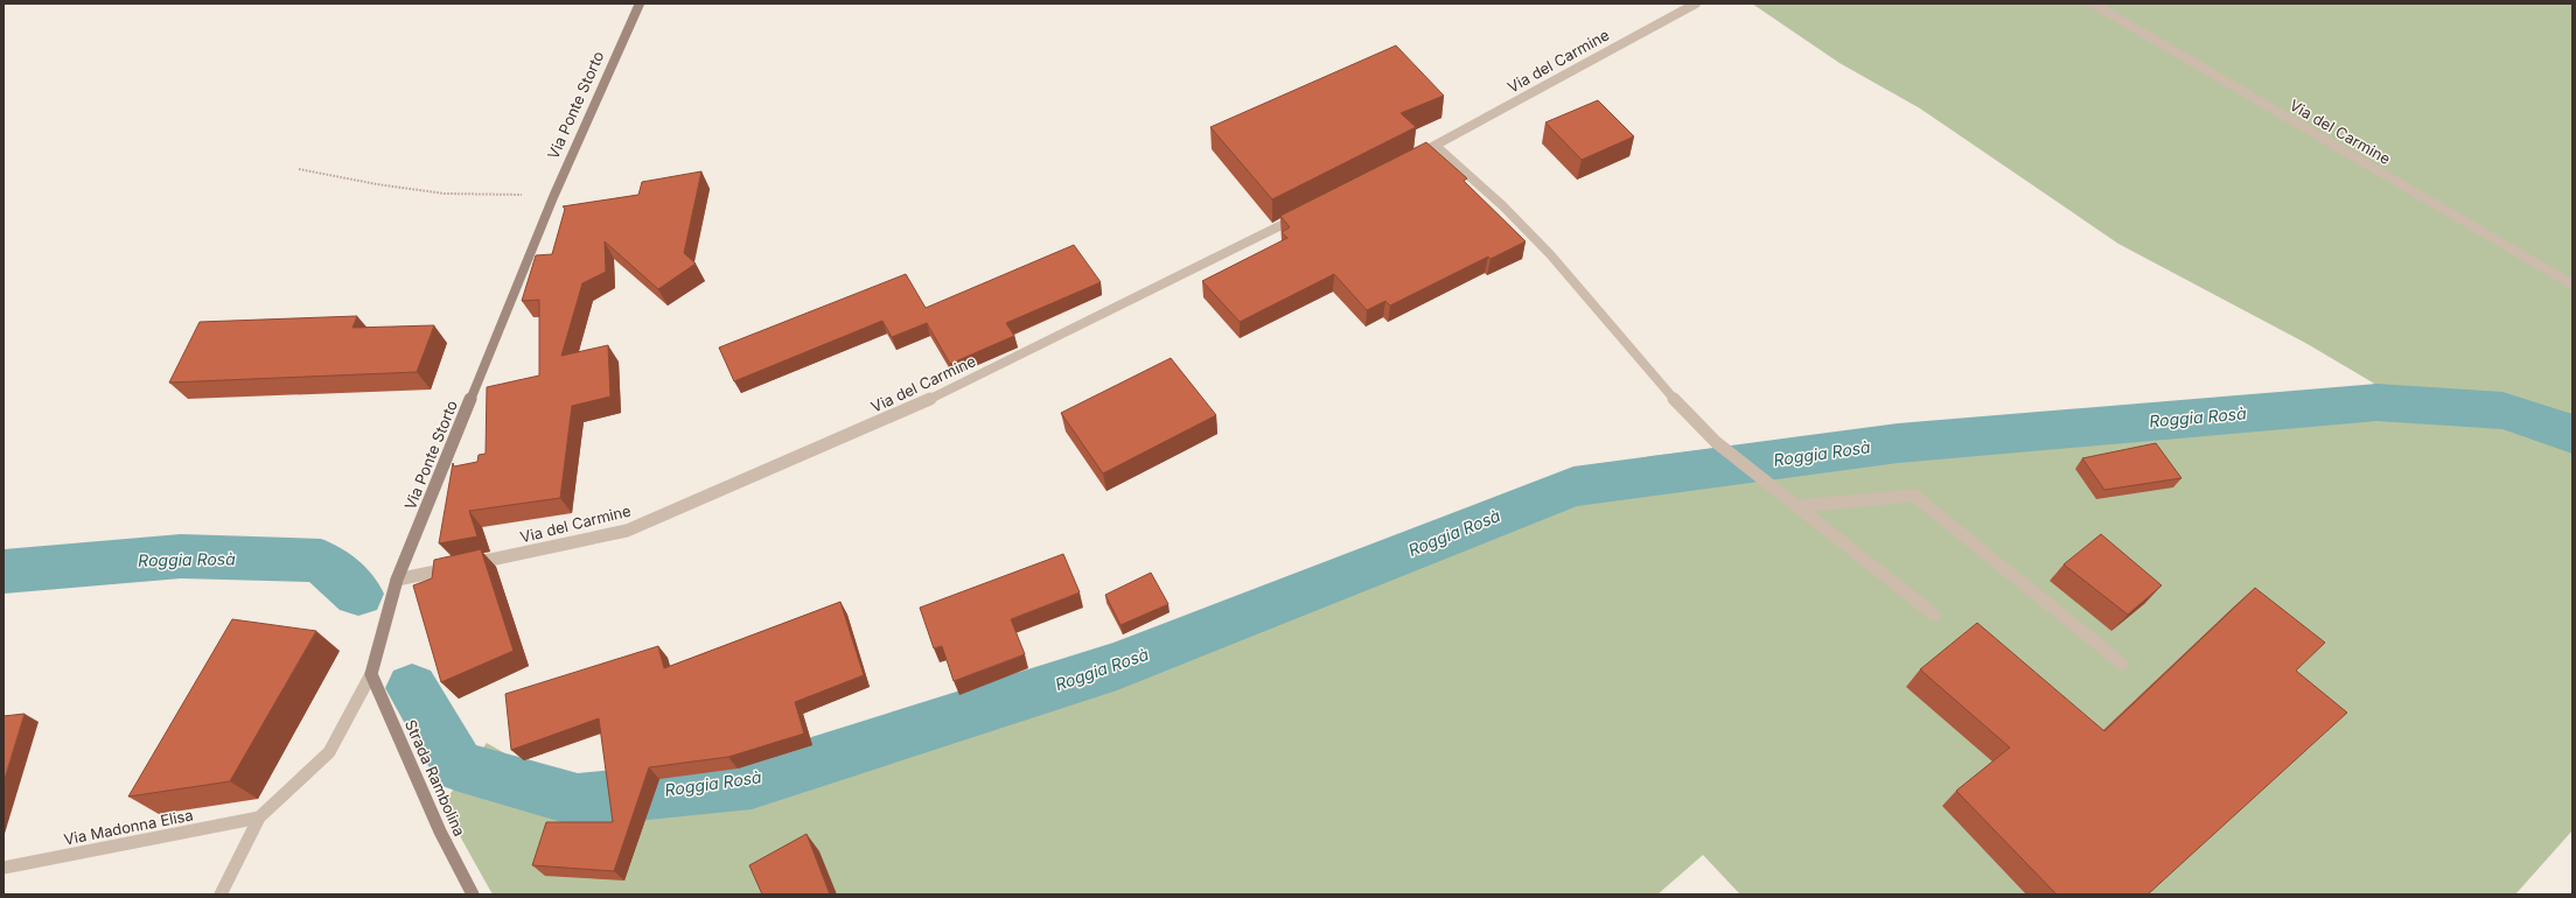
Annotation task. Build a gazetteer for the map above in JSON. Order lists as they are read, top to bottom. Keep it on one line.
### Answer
{"streets":{"street":["Via del Carmine","Via Ponte Storto","Strada Rambolina","Via Madonna Elisa"]},"crossings":[["Via del Carmine","Via Ponte Storto"],["Via Ponte Storto","Strada Rambolina"],["Via Ponte Storto","Via Madonna Elisa"]],"water":["Roggia Rosà"]}
